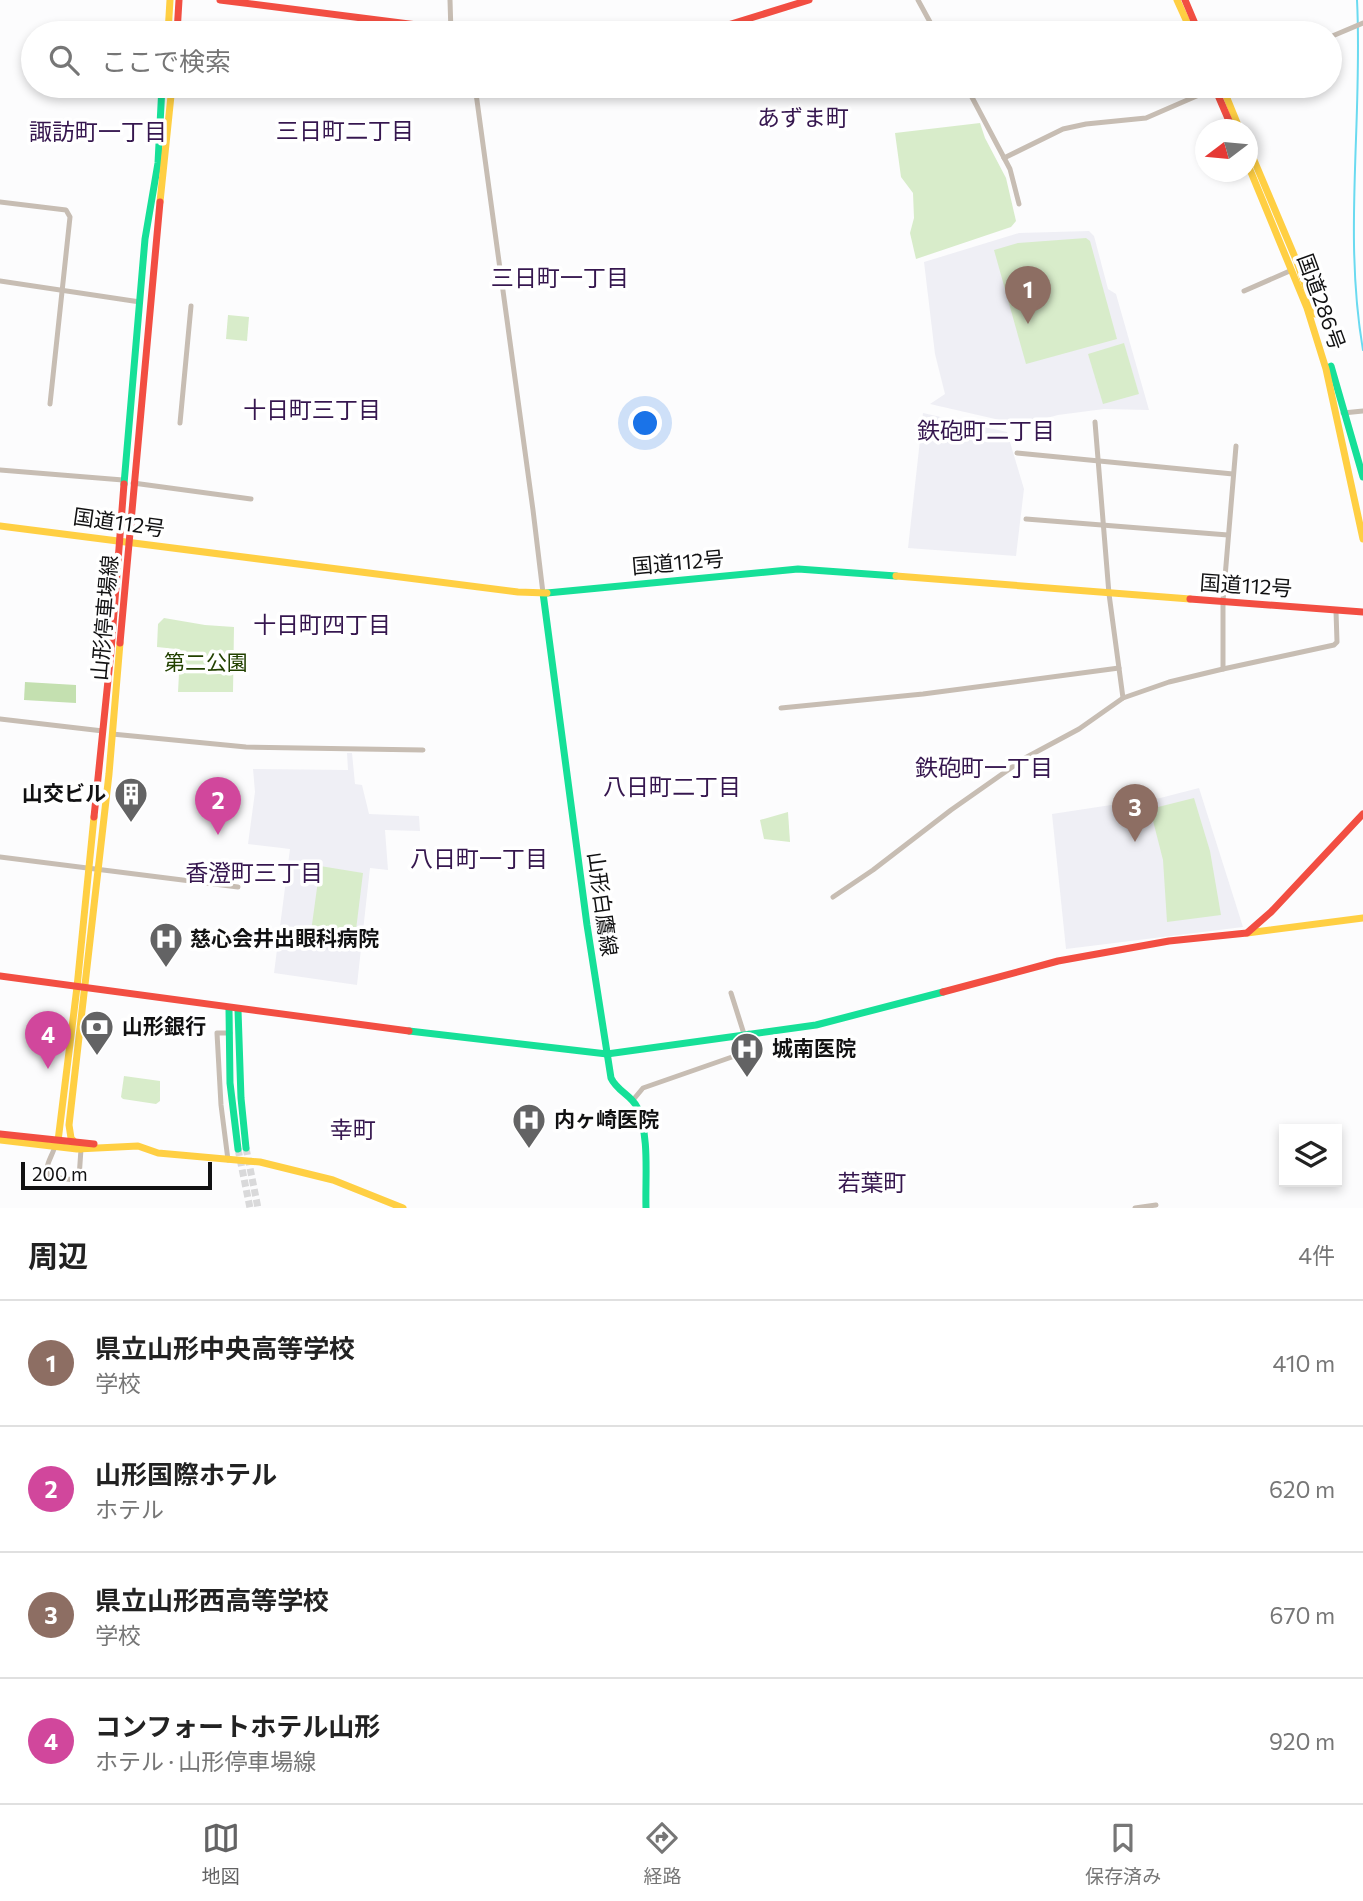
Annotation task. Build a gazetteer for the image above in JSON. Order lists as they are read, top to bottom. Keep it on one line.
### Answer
{"streets":{"main road":["国道286号","国道112号","山形停車場線","山形白鷹線"]},"crossings":[["国道112号","山形停車場線"],["国道112号","山形白鷹線"]],"districts":["あずま町","三日町二丁目","諏訪町一丁目","三日町一丁目","十日町三丁目","鉄砲町二丁目","十日町四丁目","鉄砲町一丁目","八日町二丁目","八日町一丁目","香澄町三丁目","幸町","若葉町"],"parks":["第二公園"],"places":{"building":["山交ビル"],"hospital":["慈心会井出眼科病院","城南医院","内ヶ崎医院"],"bank":["山形銀行"]},"scale_bar":"200 m","north":"left","page":{"search":"ここで検索","pins":["1","2","3","4"],"scale":"200 m","heading":["周辺","4件"],"list":[{"mark":"1","name":"県立山形中央高等学校","note":"学校","value":"410 m"},{"mark":"2","name":"山形国際ホテル","note":"ホテル","value":"620 m"},{"mark":"3","name":"県立山形西高等学校","note":"学校","value":"670 m"},{"mark":"4","name":"コンフォートホテル山形","note":"ホテル · 山形停車場線","value":"920 m"}],"nav":["地図","経路","保存済み"]}}
